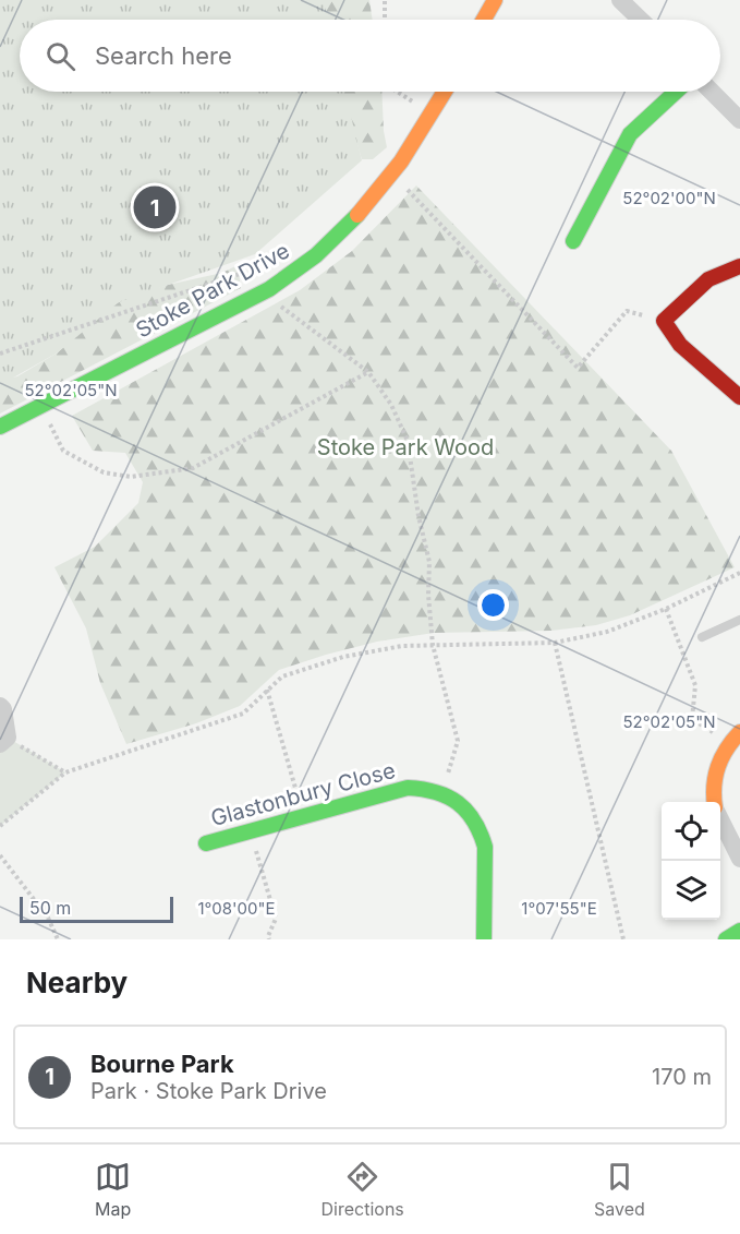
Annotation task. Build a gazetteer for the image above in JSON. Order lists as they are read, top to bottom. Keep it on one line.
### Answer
{"streets":{"street":["Stoke Park Drive","Glastonbury Close"]},"parks":["Stoke Park Wood"],"scale_bar":"50 m","page":{"search":"Search here","pins":"1","scale":"50 m","heading":"Nearby","list":[{"mark":"1","name":"Bourne Park","note":"Park · Stoke Park Drive","value":"170 m"}],"nav":["Map","Directions","Saved"]},"coordinates":["52°02'00\"N","52°02'05\"N","1°08'00\"E","1°07'55\"E"]}
